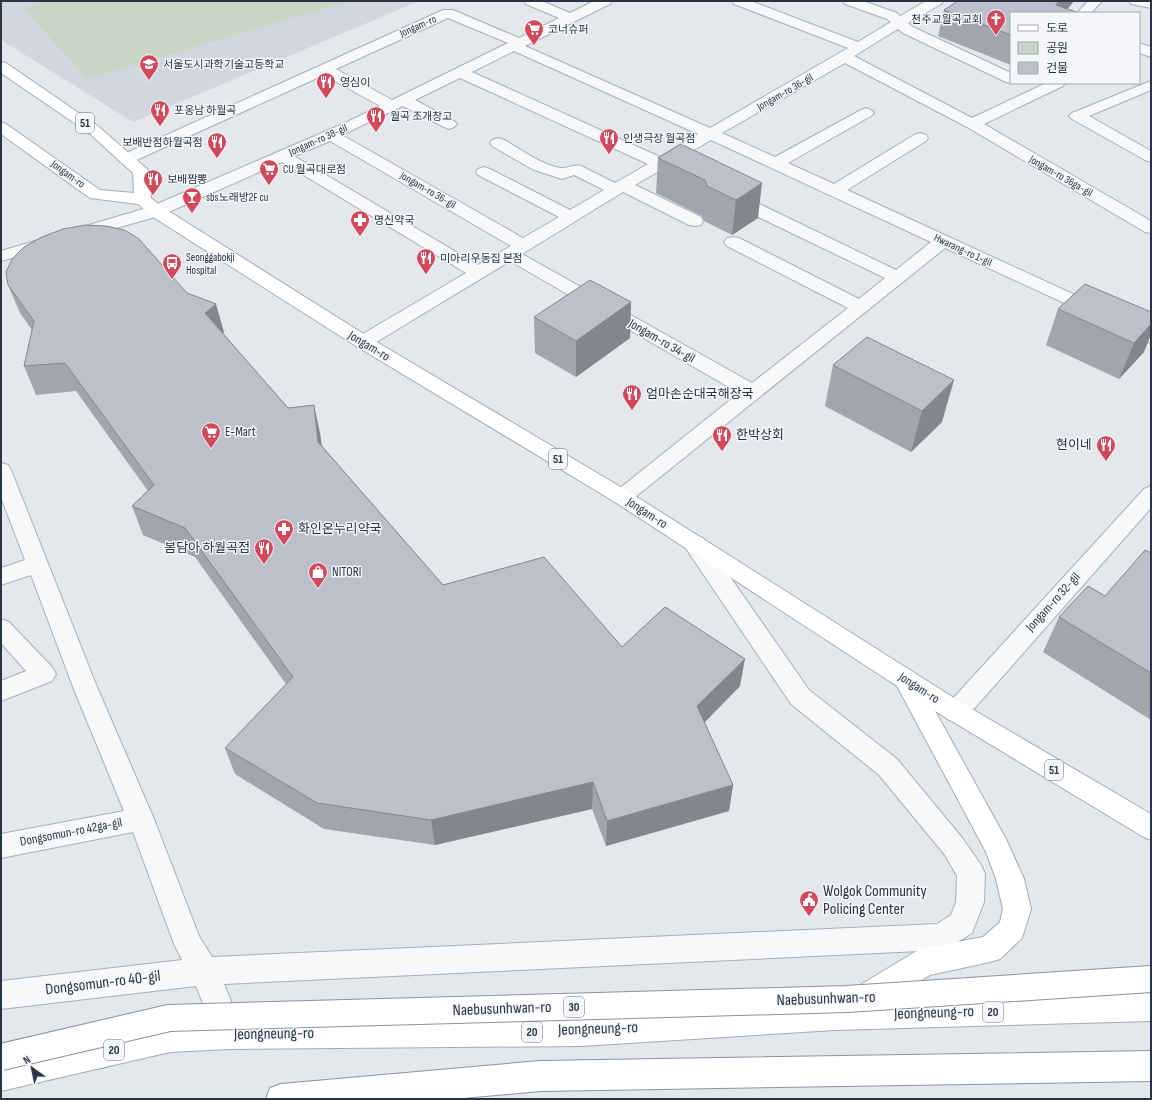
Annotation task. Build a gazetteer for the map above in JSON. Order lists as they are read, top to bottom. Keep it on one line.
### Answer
{"streets":{"main road":["Jongam-ro","51","Naebusunhwan-ro","30","20","Jeongneung-ro"],"street":["Jongam-ro 36-gil","Jongam-ro 38-gil","Jongam-ro 36ga-gil","Hwarang-ro 1-gil","Jongam-ro 34-gil","Jongam-ro 32-gil","Dongsomun-ro 42ga-gil","Dongsomun-ro 40-gil"]},"crossings":[["Jongam-ro","Jongam-ro 36-gil"],["Jongam-ro","51"],["Jongam-ro","Jongam-ro 38-gil"],["Jongam-ro","Jongam-ro 32-gil"],["Jongam-ro","Dongsomun-ro 40-gil"],["Jongam-ro 36-gil","Jongam-ro 38-gil"],["Jongam-ro 36-gil","Jongam-ro 36ga-gil"],["Jongam-ro 36-gil","Hwarang-ro 1-gil"],["Jongam-ro 36-gil","Jongam-ro 34-gil"],["51","Jongam-ro 38-gil"],["Naebusunhwan-ro","30"],["30","Jeongneung-ro"]],"places":{"church":["천주교월곡교회"],"supermarket":["코너슈퍼","CU 월곡대로점","E-Mart"],"school or university":["서울도시과학기술고등학교"],"restaurant":["영심이","포옹남 하월곡","월곡 조개창고","인생극장 월곡점","보배반점하월곡점","보배짬뽕","미아리우동집 본점","엄마손순대국해장국","한박상회","현이네","봄담아 하월곡점"],"bar":["sbs노래방2F cu"],"pharmacy":["명신약국","화인온누리약국"],"bus stop":["Seonggabokji Hospital"],"shop":["NITORI"],"public building":["Wolgok Community Policing Center"]},"legend":["도로","공원","건물"],"north":"top left"}
